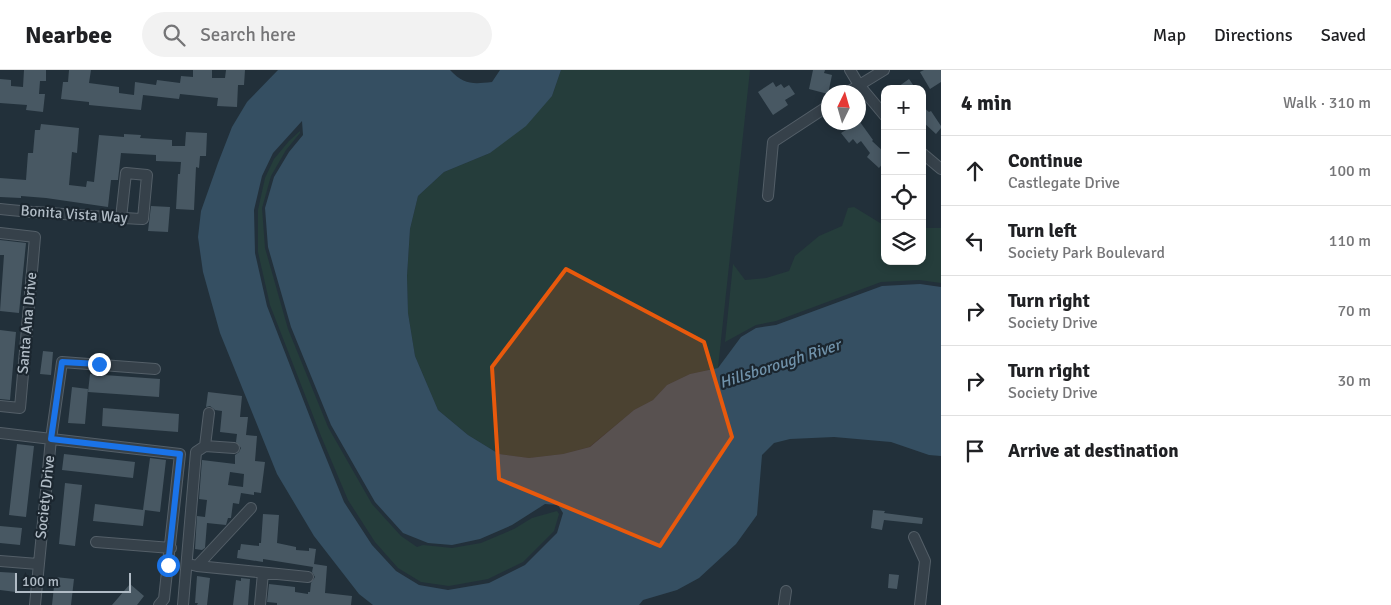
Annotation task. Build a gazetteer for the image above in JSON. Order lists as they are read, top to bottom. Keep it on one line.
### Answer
{"streets":{"street":["Bonita Vista Way","Santa Ana Drive","Society Drive"]},"water":["Hillsborough River"],"scale_bar":"100 m","north":"top","page":{"header":"Nearbee","search":"Search here","nav":["Map","Directions","Saved"],"heading":["4 min","Walk · 310 m"],"map_buttons":["+","−"],"list":[["Continue","Castlegate Drive","100 m"],["Turn left","Society Park Boulevard","110 m"],["Turn right","Society Drive","70 m"],["Turn right","Society Drive","30 m"],"Arrive at destination"],"scale":"100 m"}}
